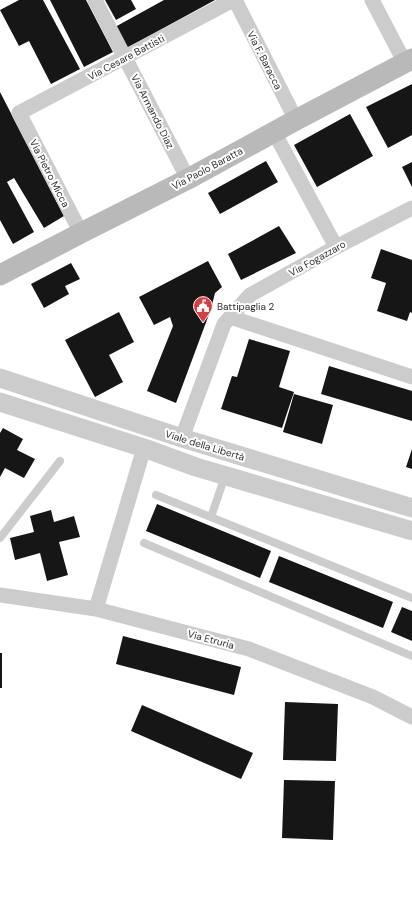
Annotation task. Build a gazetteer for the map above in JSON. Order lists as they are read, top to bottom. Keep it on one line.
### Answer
{"streets":{"main road":["Via Paolo Baratta"],"street":["Via Cesare Battisti","Via F. Baracca","Via Armando Diaz","Via Pietro Micca","Via Fogazzaro","Viale della Libertà","Via Etruria"]},"crossings":[["Via Cesare Battisti","Via F. Baracca"],["Via Cesare Battisti","Via Armando Diaz"],["Via Cesare Battisti","Via Pietro Micca"],["Via F. Baracca","Via Paolo Baratta"],["Via Armando Diaz","Via Paolo Baratta"],["Via Paolo Baratta","Via Pietro Micca"],["Via Fogazzaro","Viale della Libertà"]],"places":{"public building":["Battipaglia 2"]}}
